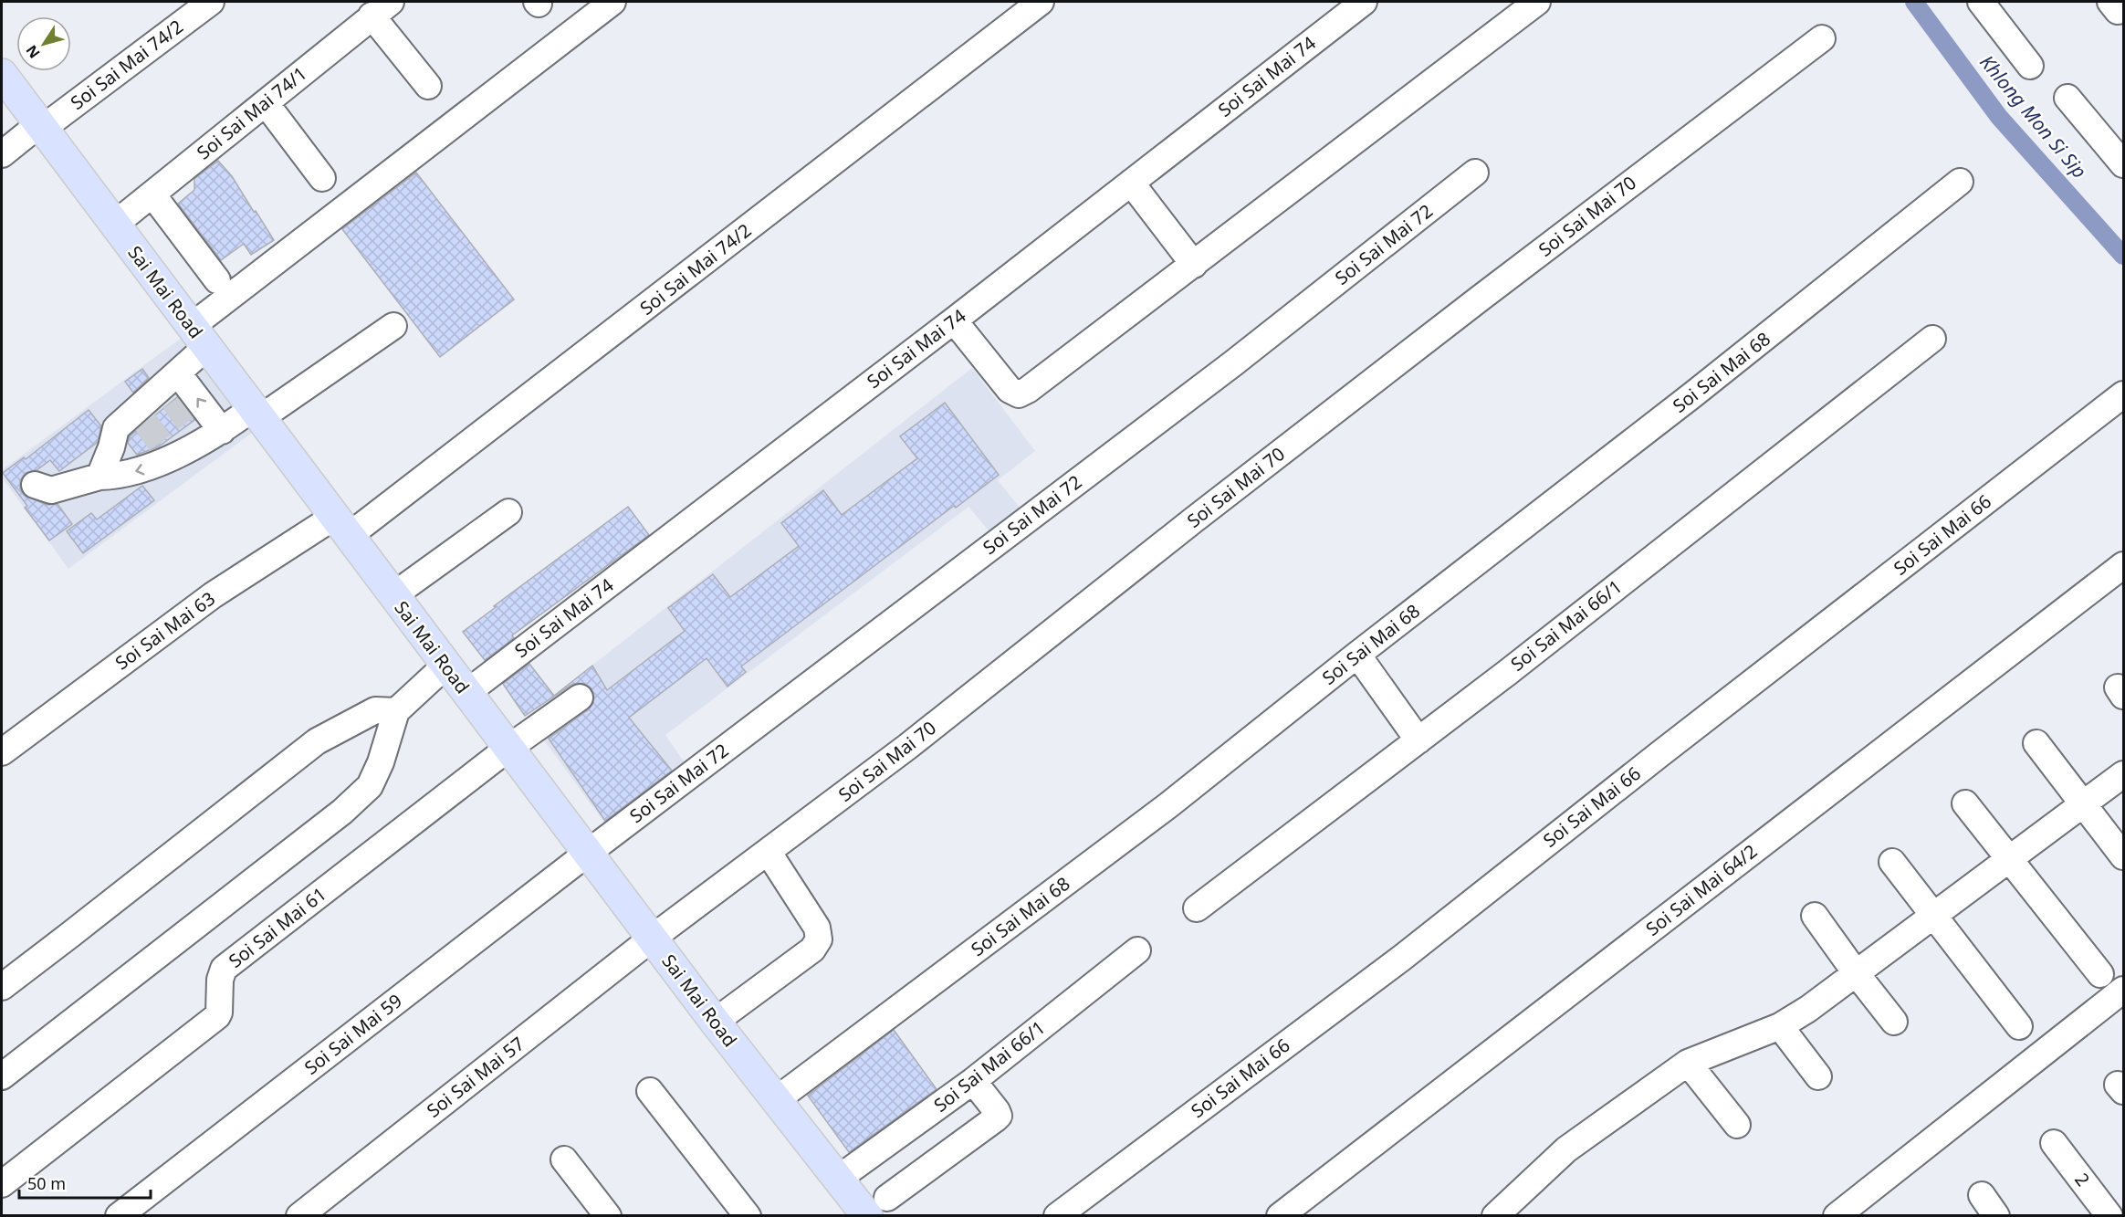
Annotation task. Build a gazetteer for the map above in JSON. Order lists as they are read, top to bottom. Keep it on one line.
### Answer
{"streets":{"main road":["Sai Mai Road"],"street":["Soi Sai Mai 74/2","Soi Sai Mai 74","Soi Sai Mai 74/1","Soi Sai Mai 70","Soi Sai Mai 72","Soi Sai Mai 68","Soi Sai Mai 66","Soi Sai Mai 66/1","Soi Sai Mai 63","Soi Sai Mai 64/2","Soi Sai Mai 61","Soi Sai Mai 59","Soi Sai Mai 57","2"]},"crossings":[["Soi Sai Mai 74/2","Sai Mai Road"],["Soi Sai Mai 74/2","Soi Sai Mai 63"],["Soi Sai Mai 74","Sai Mai Road"],["Soi Sai Mai 74/1","Sai Mai Road"],["Soi Sai Mai 70","Sai Mai Road"],["Soi Sai Mai 70","Soi Sai Mai 57"],["Soi Sai Mai 72","Sai Mai Road"],["Soi Sai Mai 72","Soi Sai Mai 59"],["Sai Mai Road","Soi Sai Mai 68"],["Sai Mai Road","Soi Sai Mai 66/1"],["Sai Mai Road","Soi Sai Mai 63"],["Sai Mai Road","Soi Sai Mai 61"],["Sai Mai Road","Soi Sai Mai 59"],["Sai Mai Road","Soi Sai Mai 57"]],"water":["Khlong Mon Si Sip"],"scale_bar":"50 m","north":"bottom left"}
